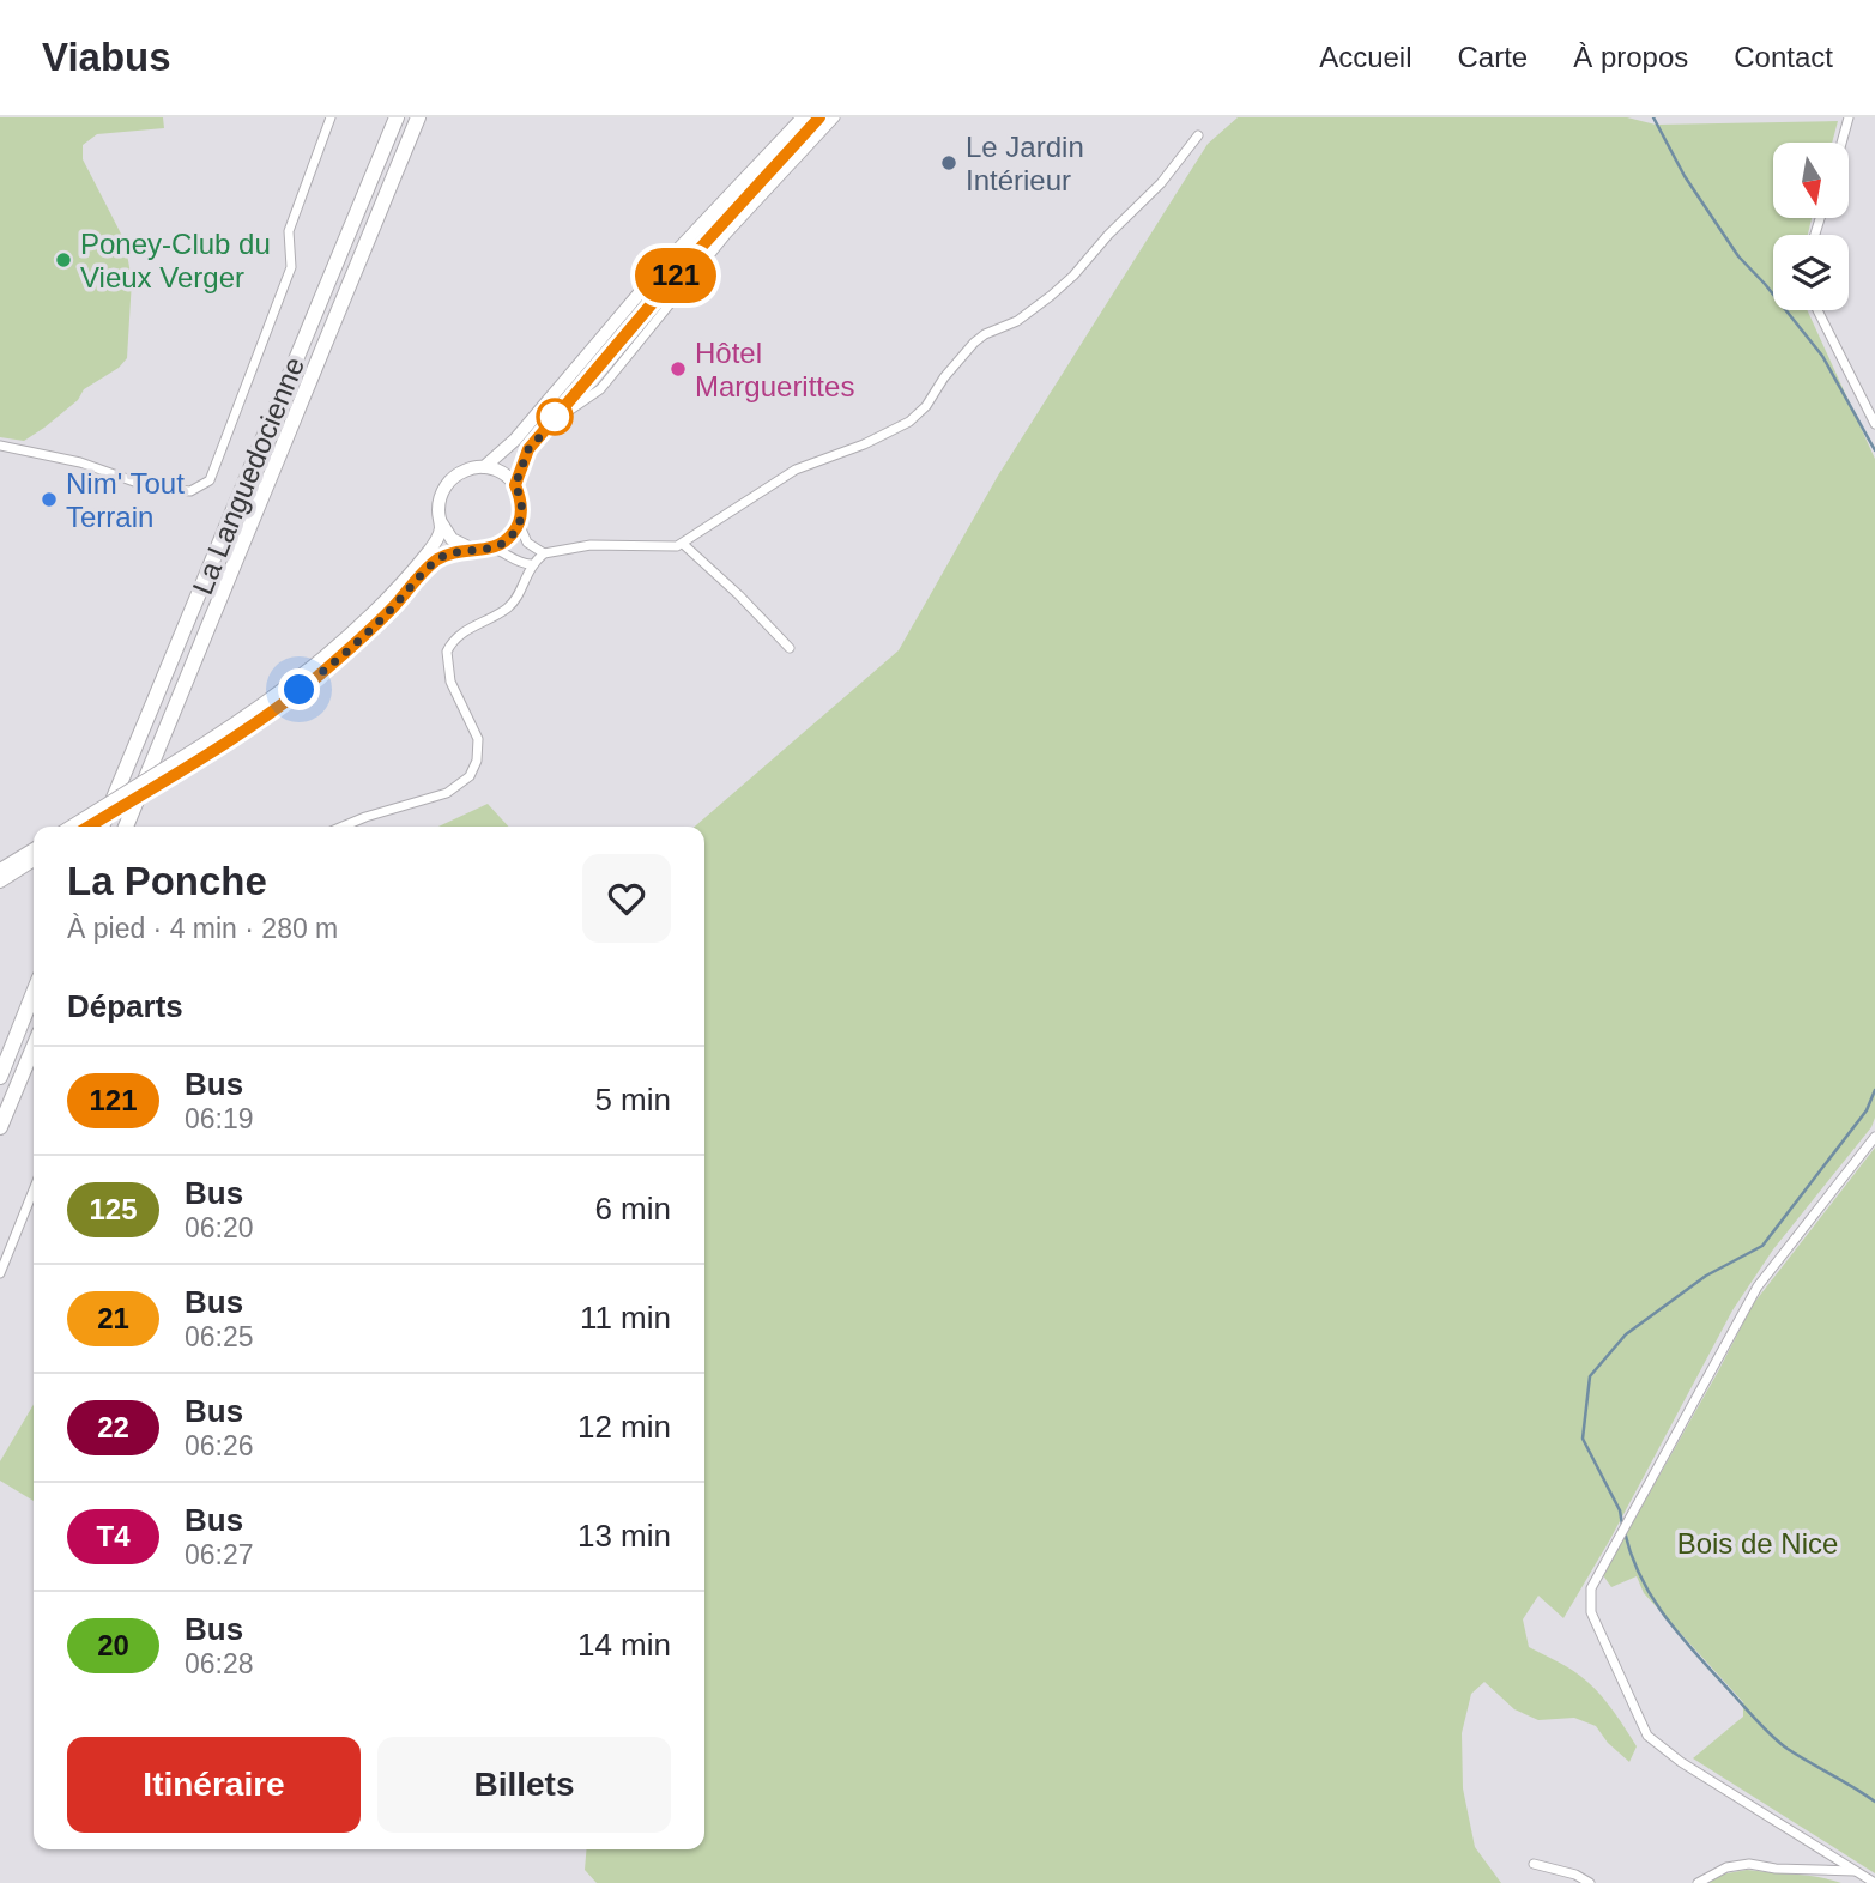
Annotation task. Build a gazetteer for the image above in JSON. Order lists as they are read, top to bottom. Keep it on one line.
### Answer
{"streets":{"highway":["La Languedocienne"]},"parks":["Bois de Nice"],"places":["Le Jardin Intérieur","Poney-Club du Vieux Verger","Hôtel Marguerittes","Nim' Tout Terrain"],"lines":["bus line 121"],"north":"bottom","page":{"header":"Viabus","nav":["Accueil","Carte","À propos","Contact"],"on_map":"121","heading":[["La Ponche","À pied · 4 min · 280 m"],"Départs"],"list":[{"mark":"121","name":"Bus","note":"06:19","value":"5 min"},{"mark":"125","name":"Bus","note":"06:20","value":"6 min"},{"mark":"21","name":"Bus","note":"06:25","value":"11 min"},{"mark":"22","name":"Bus","note":"06:26","value":"12 min"},{"mark":"T4","name":"Bus","note":"06:27","value":"13 min"},{"mark":"20","name":"Bus","note":"06:28","value":"14 min"}],"buttons":["Itinéraire","Billets"]}}
